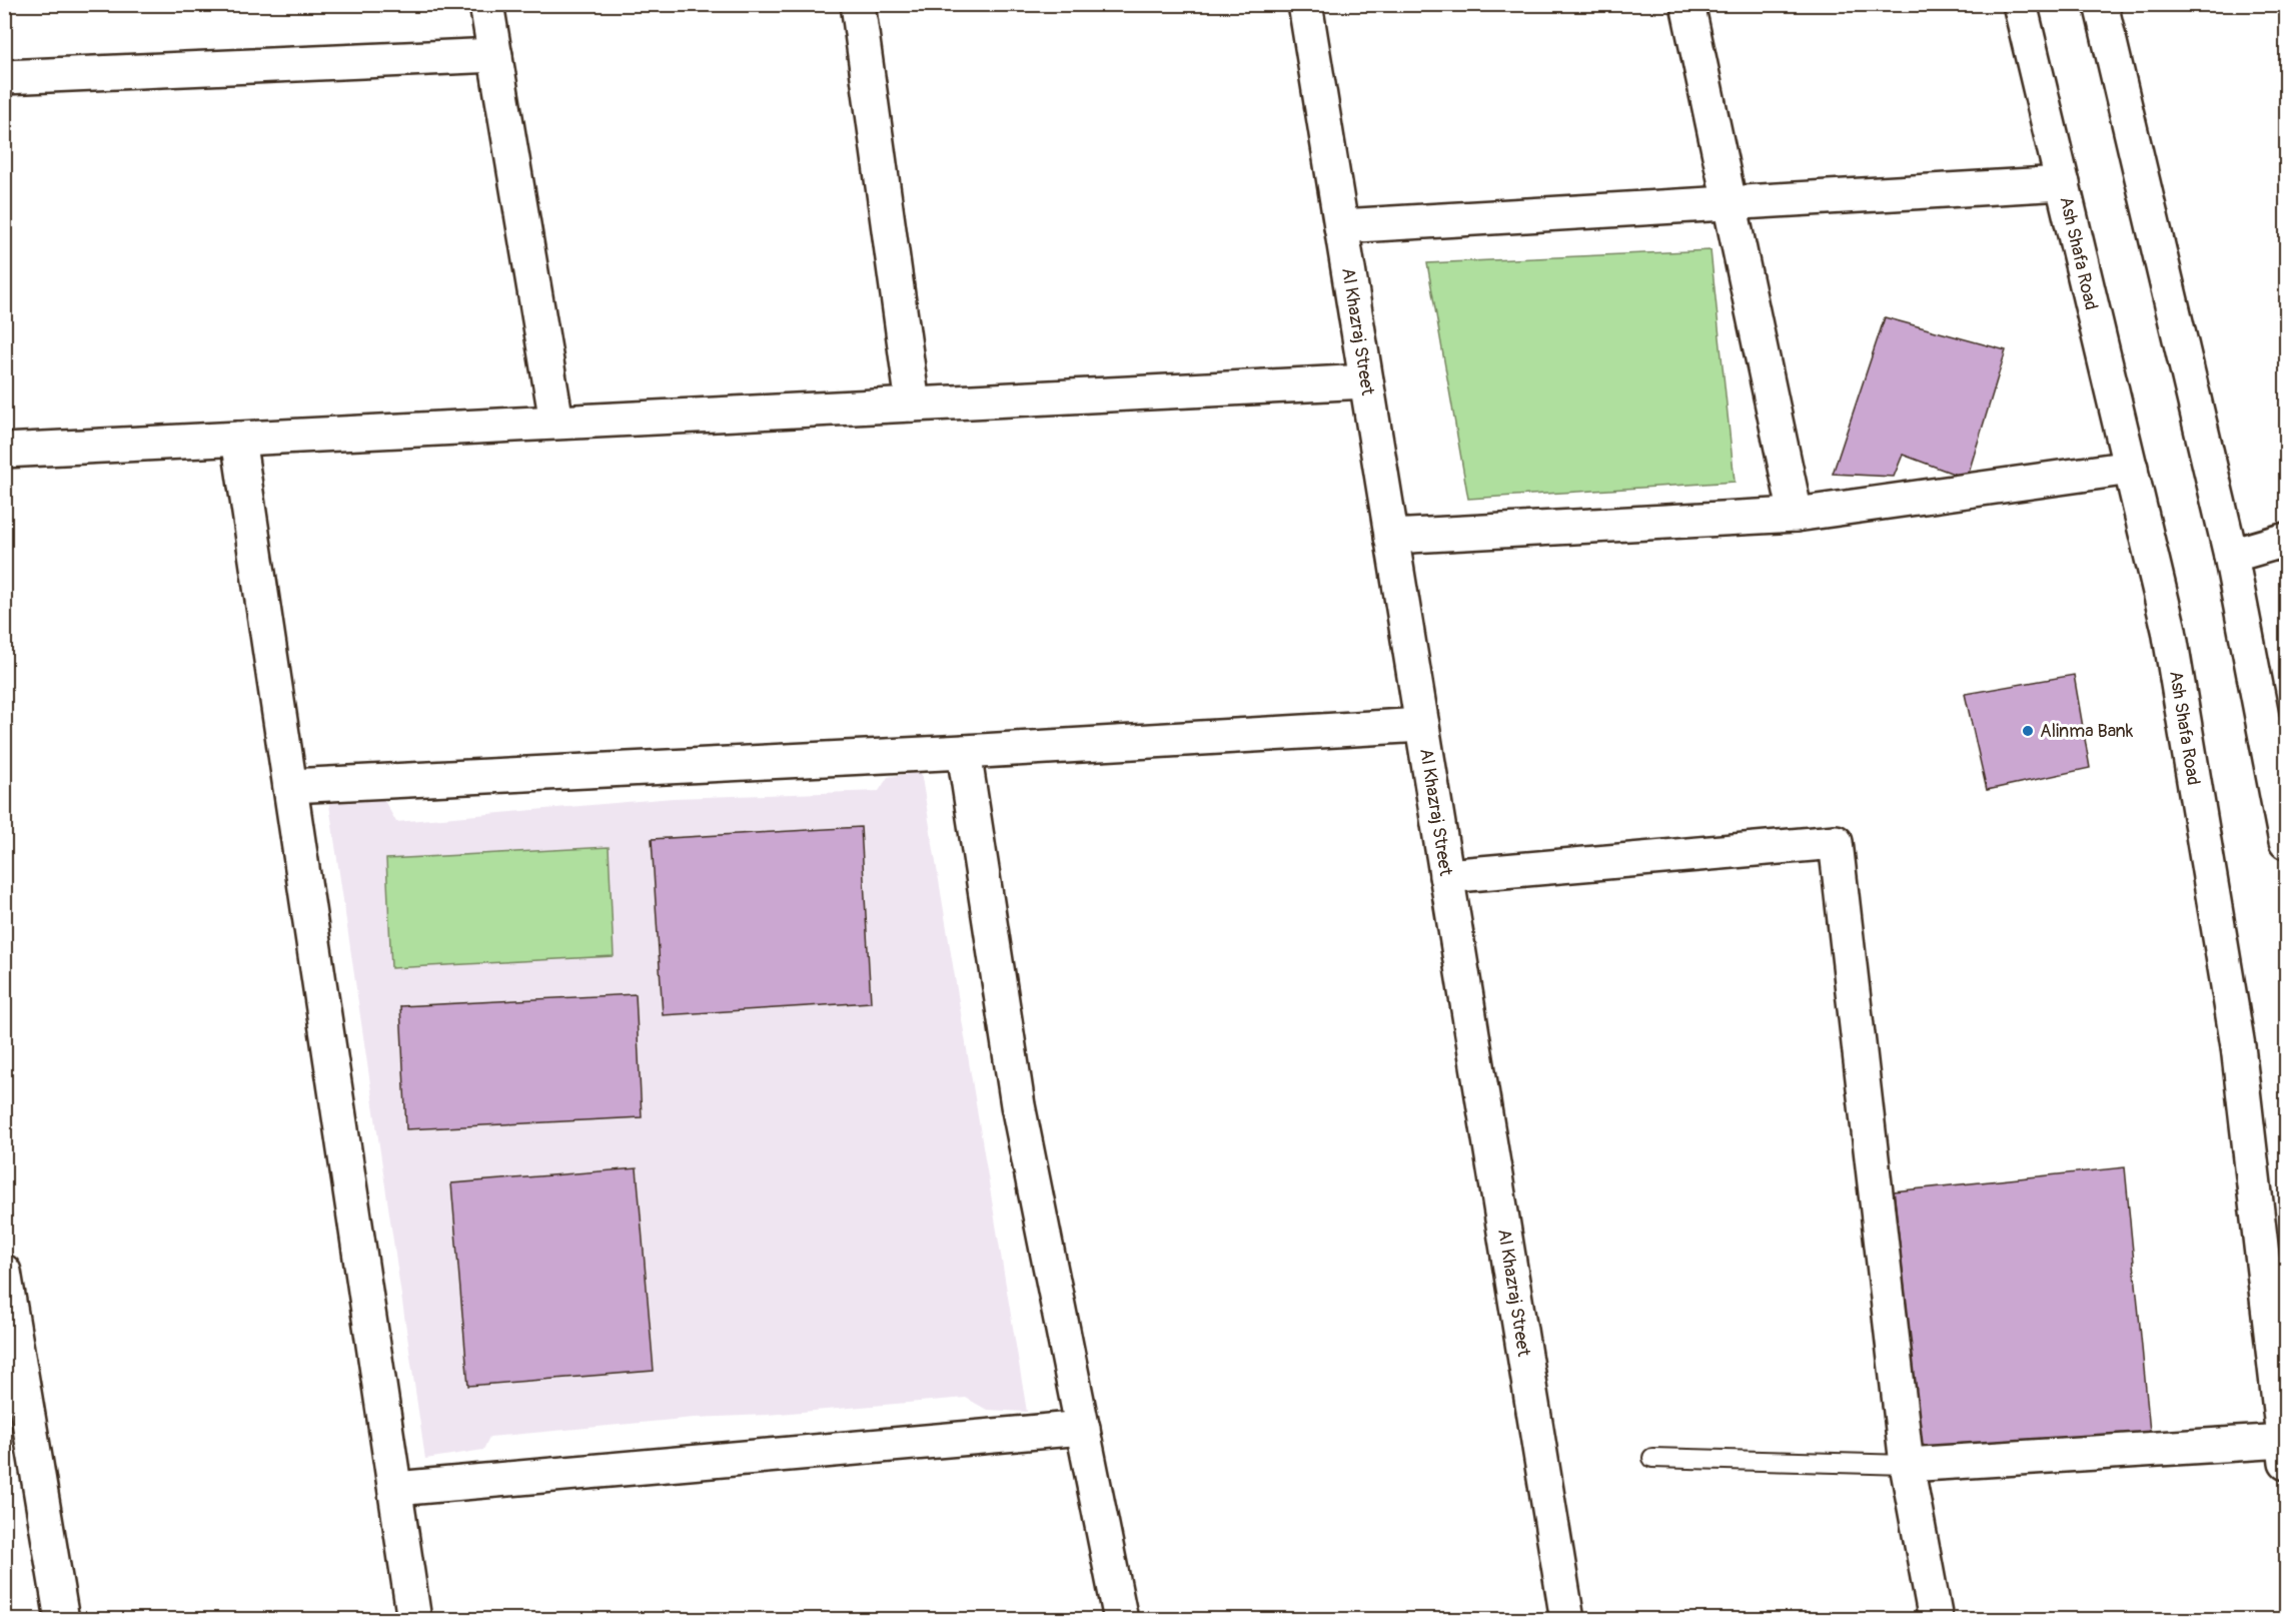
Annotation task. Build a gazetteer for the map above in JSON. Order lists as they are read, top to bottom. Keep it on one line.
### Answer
{"streets":{"street":["Ash Shafa Road","Al Khazraj Street"]},"places":["Alinma Bank"]}
